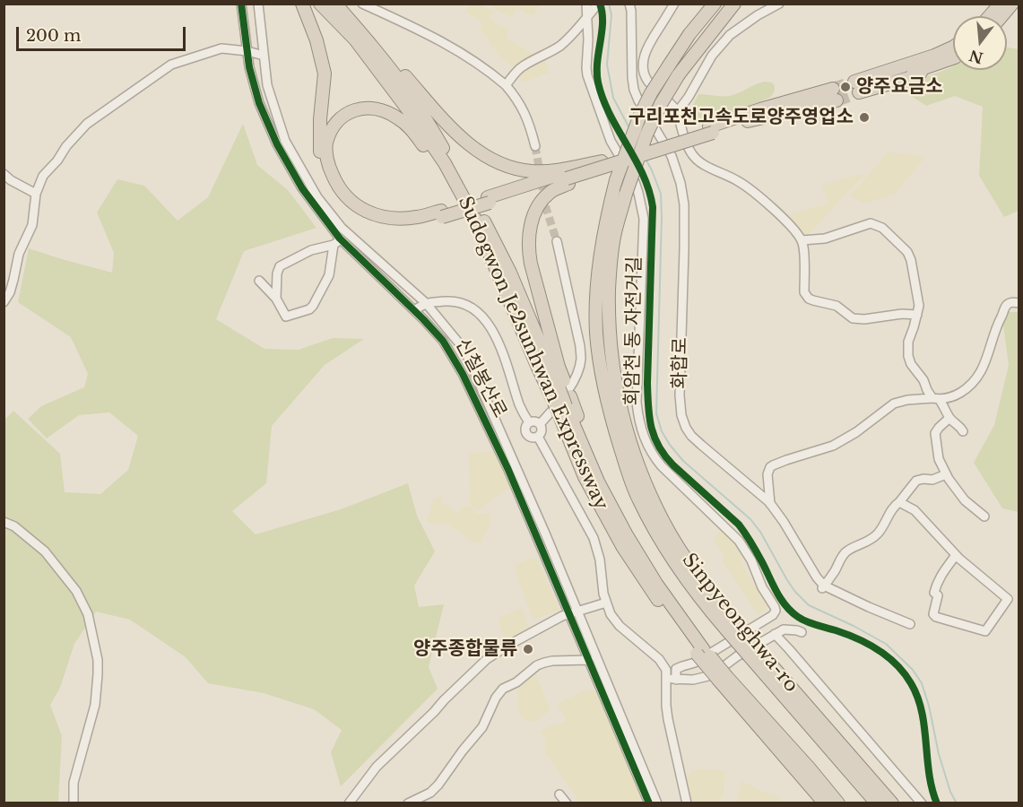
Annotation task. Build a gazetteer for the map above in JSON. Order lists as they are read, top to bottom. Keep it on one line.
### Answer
{"streets":{"highway":["Sudogwon Je2sunhwan Expressway","Sinpyeonghwa-ro"],"street":["화합로","신칠봉산로"],"cycle path":["회암천 동 자전거길"]},"places":["양주요금소","구리포천고속도로양주영업소","양주종합물류"],"scale_bar":"200 m","north":"bottom"}
